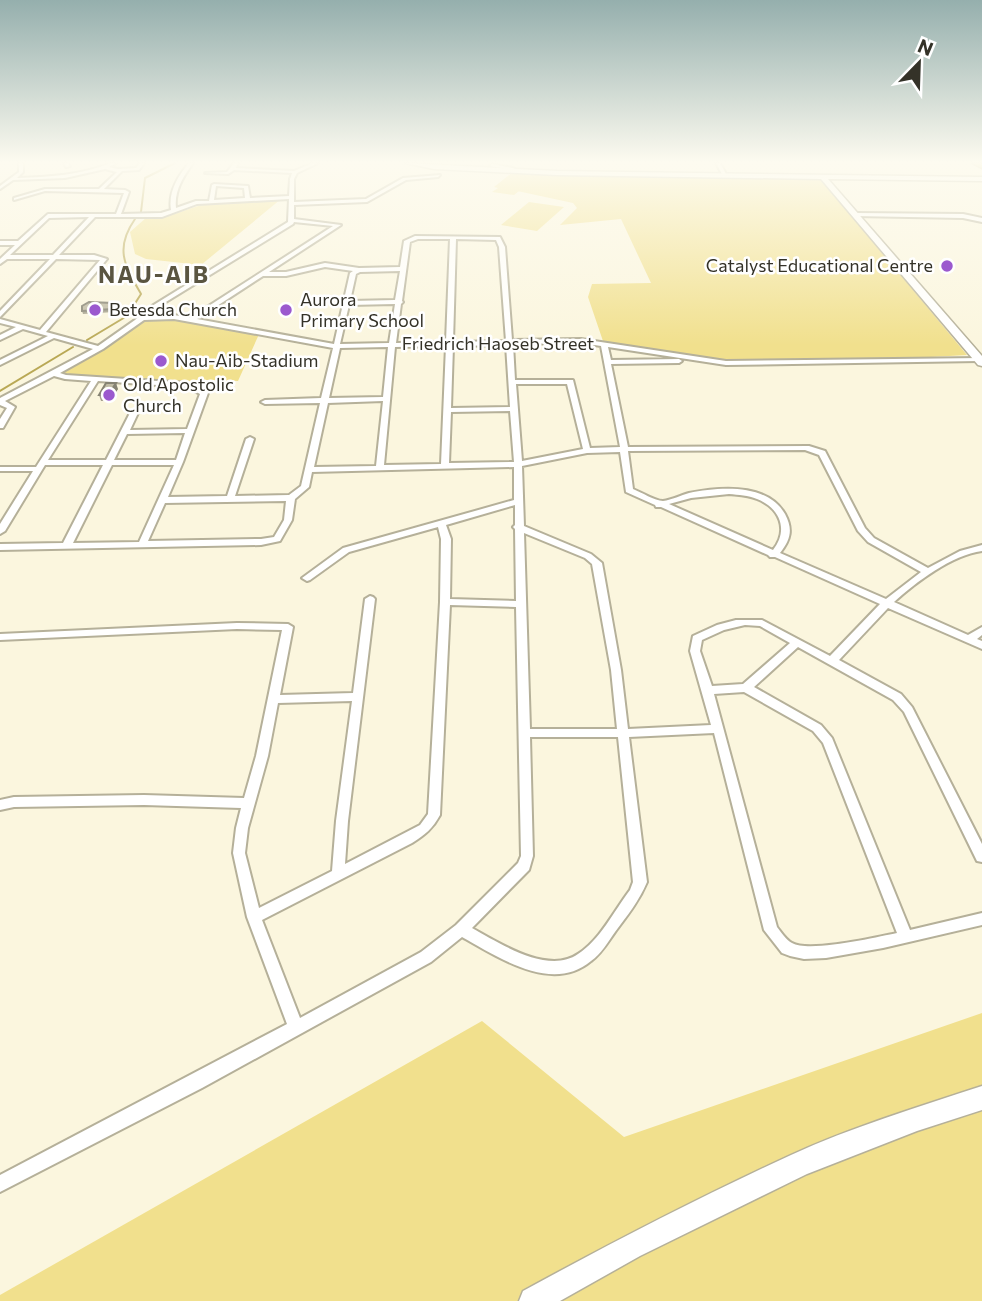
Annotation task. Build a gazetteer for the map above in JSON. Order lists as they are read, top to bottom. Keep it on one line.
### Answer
{"streets":{"street":["Friedrich Haoseb Street"]},"districts":["NAU-AIB"],"places":["Catalyst Educational Centre","Betesda Church","Aurora Primary School","Nau-Aib-Stadium","Old Apostolic Church"],"north":"top right"}
